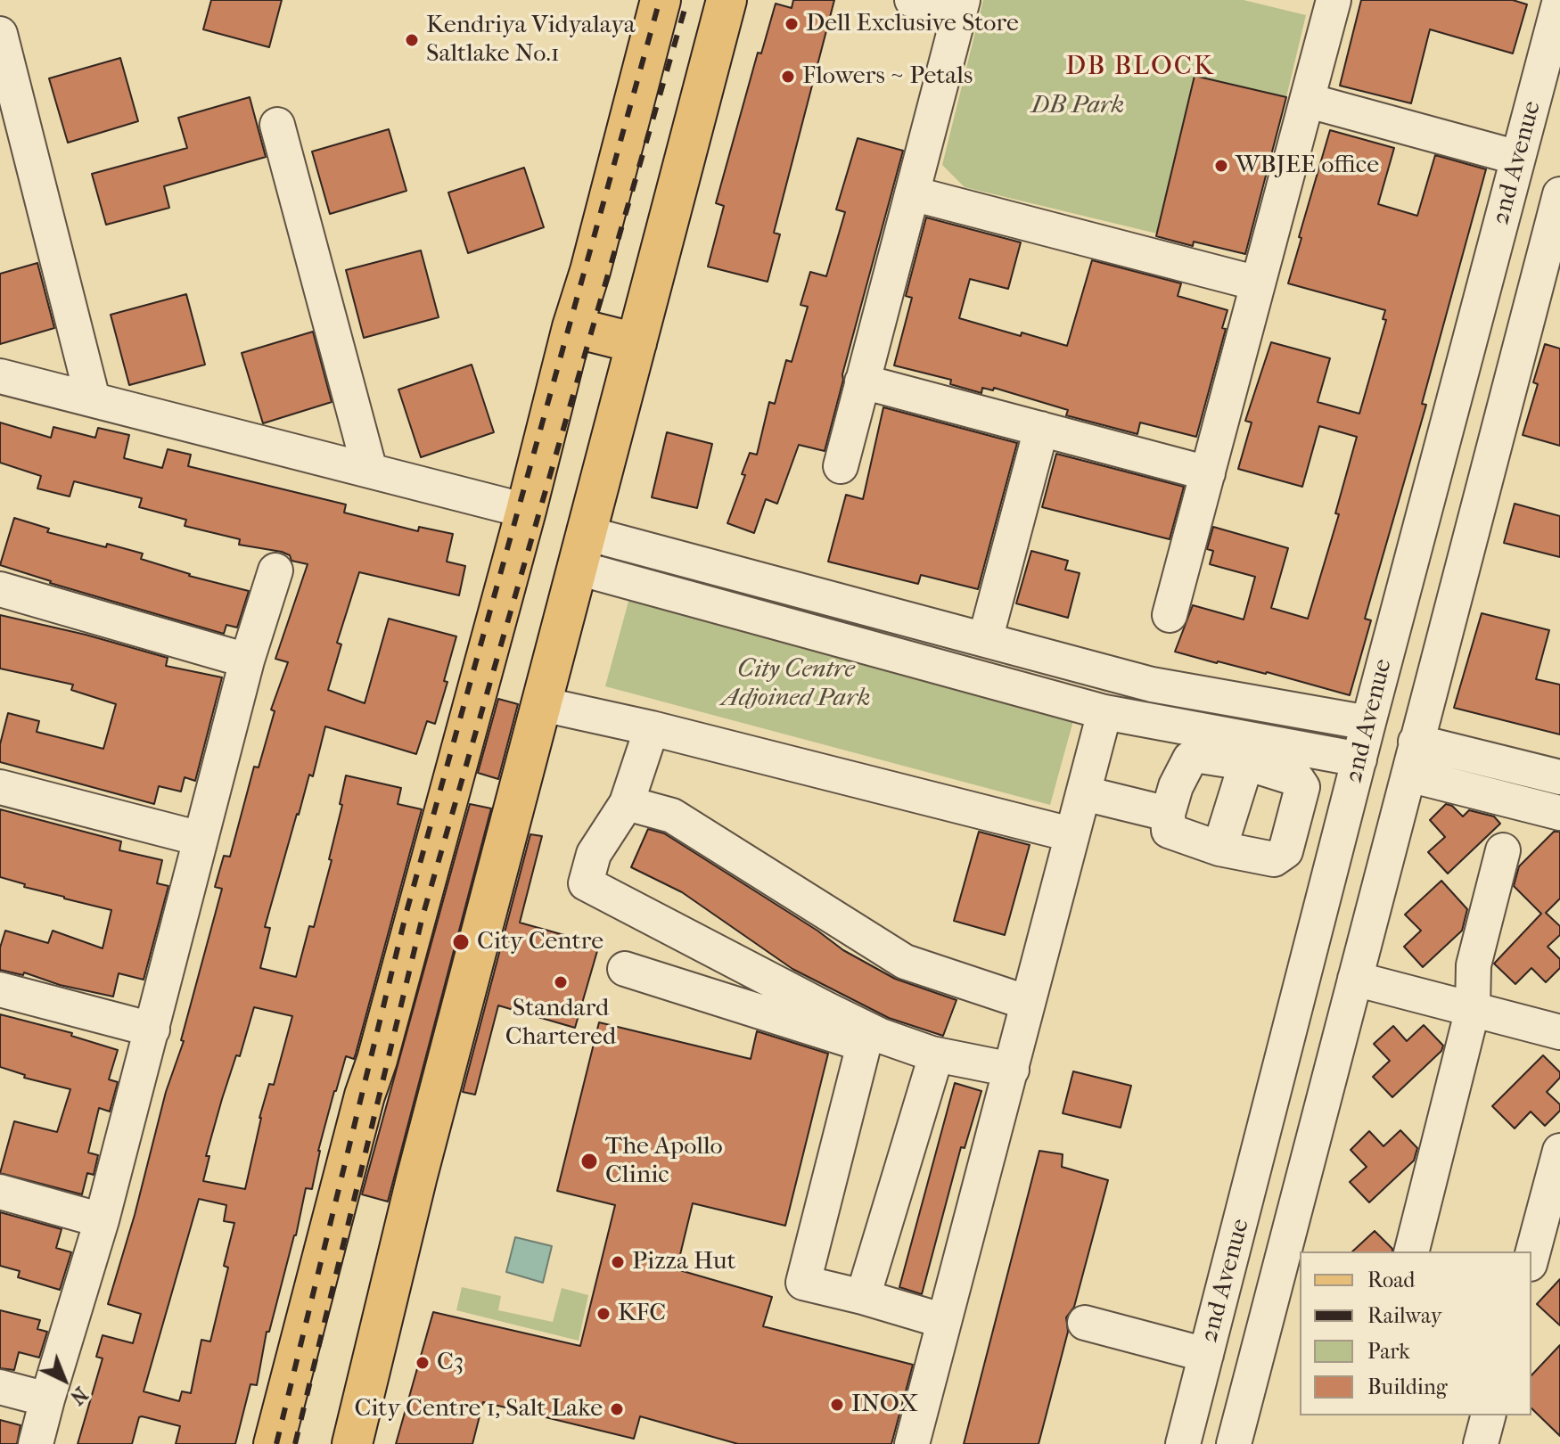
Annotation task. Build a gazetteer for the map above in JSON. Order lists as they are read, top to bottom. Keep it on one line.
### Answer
{"streets":{"street":["2nd Avenue"]},"districts":["DB BLOCK"],"parks":["DB Park","City Centre Adjoined Park"],"places":["Dell Exclusive Store","Kendriya Vidyalaya Saltlake No.1","Flowers ~ Petals","WBJEE office","City Centre","Standard Chartered","The Apollo Clinic","Pizza Hut","KFC","C3","INOX","City Centre 1, Salt Lake"],"legend":["Road","Railway","Park","Building"],"north":"bottom right"}
